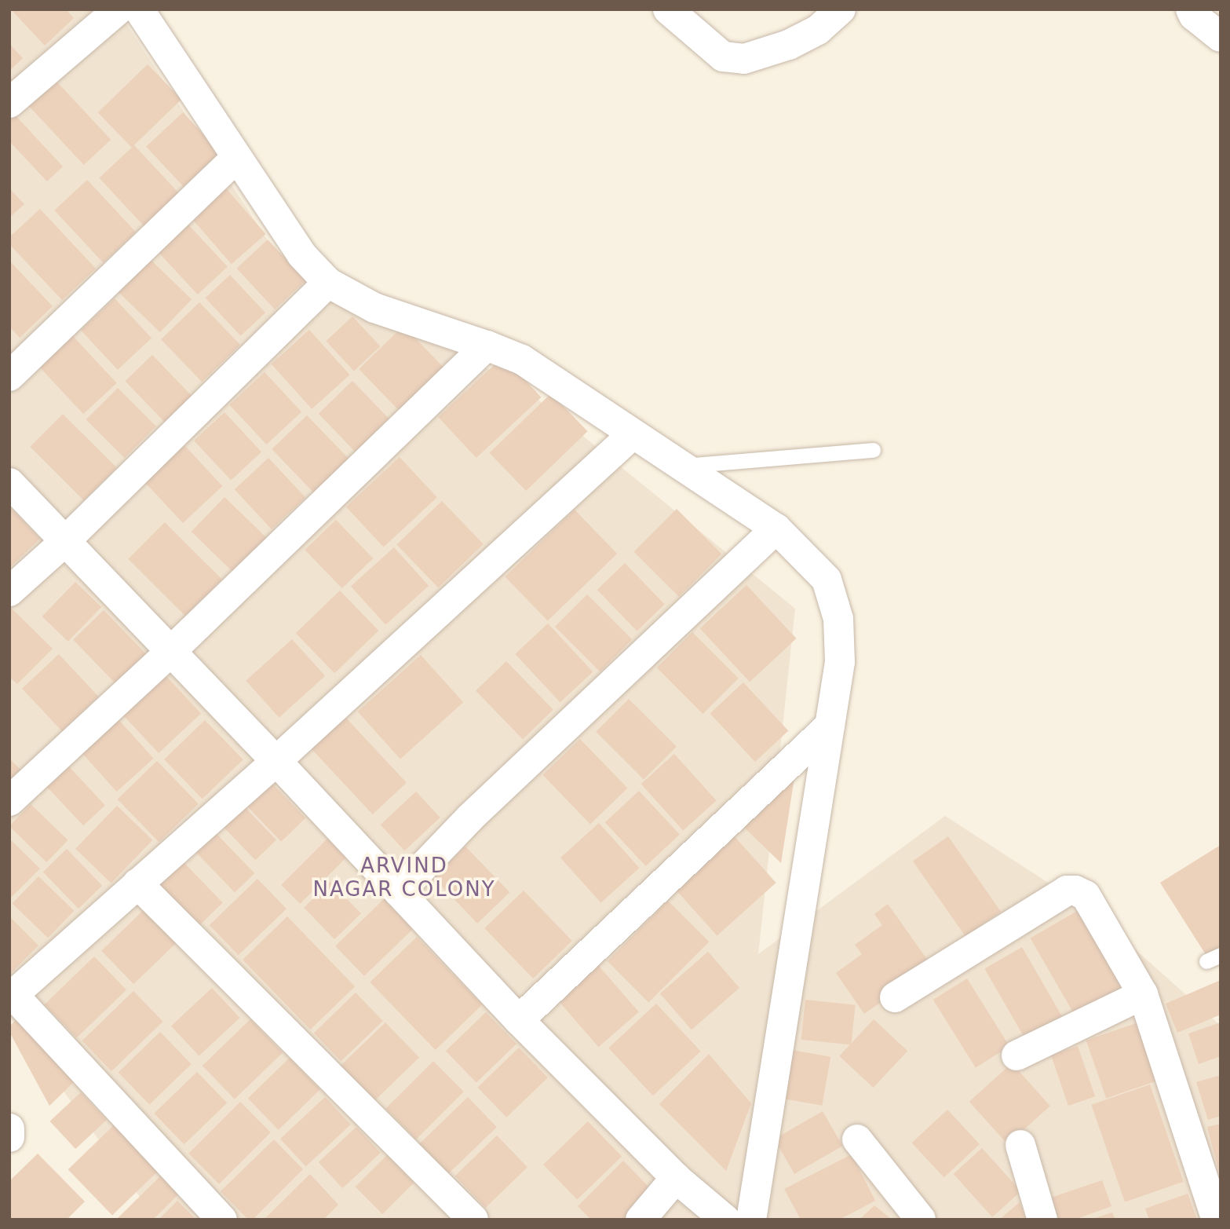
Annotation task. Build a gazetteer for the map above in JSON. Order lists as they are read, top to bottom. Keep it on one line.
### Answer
{"districts":["ARVIND NAGAR COLONY"]}
